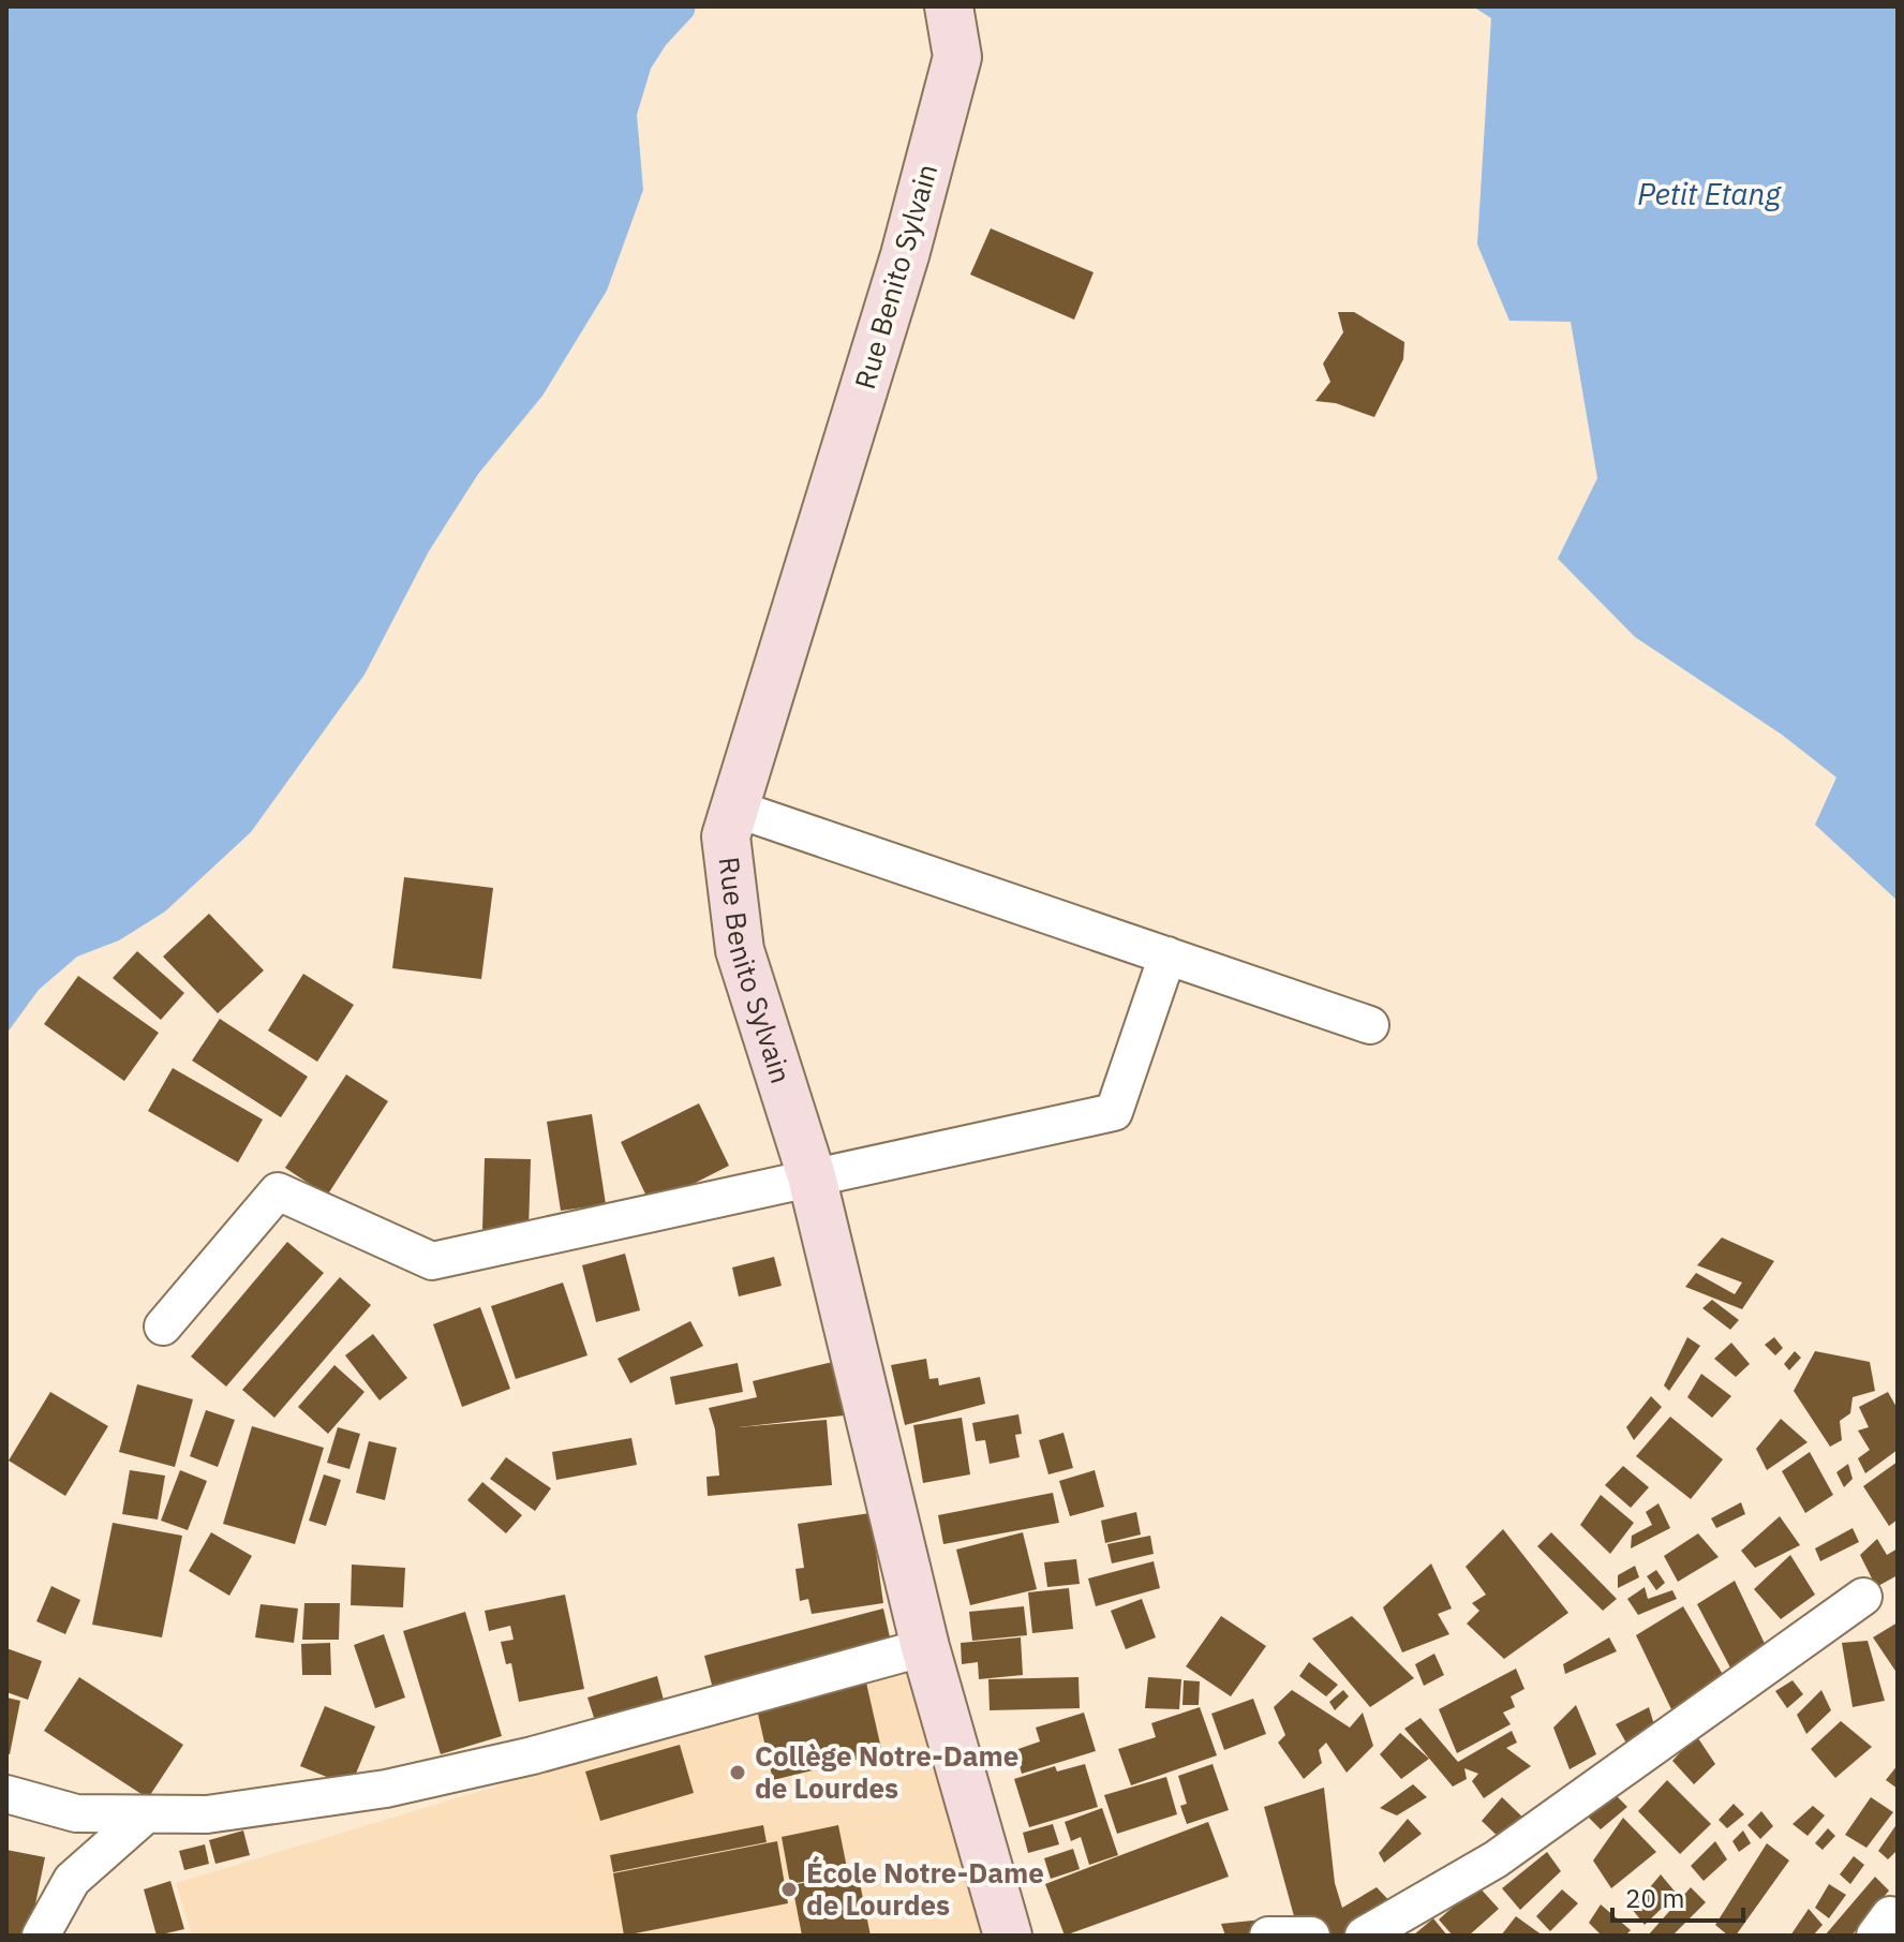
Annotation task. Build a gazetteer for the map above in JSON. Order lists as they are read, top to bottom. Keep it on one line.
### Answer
{"streets":{"main road":["Rue Benito Sylvain"]},"water":["Petit Etang"],"places":["Collège Notre-Dame de Lourdes","École Notre-Dame de Lourdes"],"scale_bar":"20 m"}
